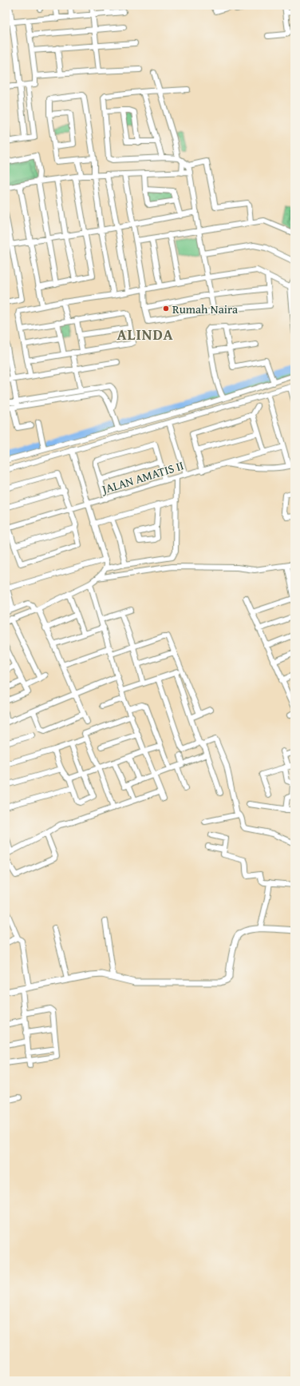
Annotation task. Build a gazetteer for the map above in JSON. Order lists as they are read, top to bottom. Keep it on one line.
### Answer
{"streets":{"street":["JALAN AMATIS II"]},"districts":["ALINDA"],"places":["Rumah Naira"]}
